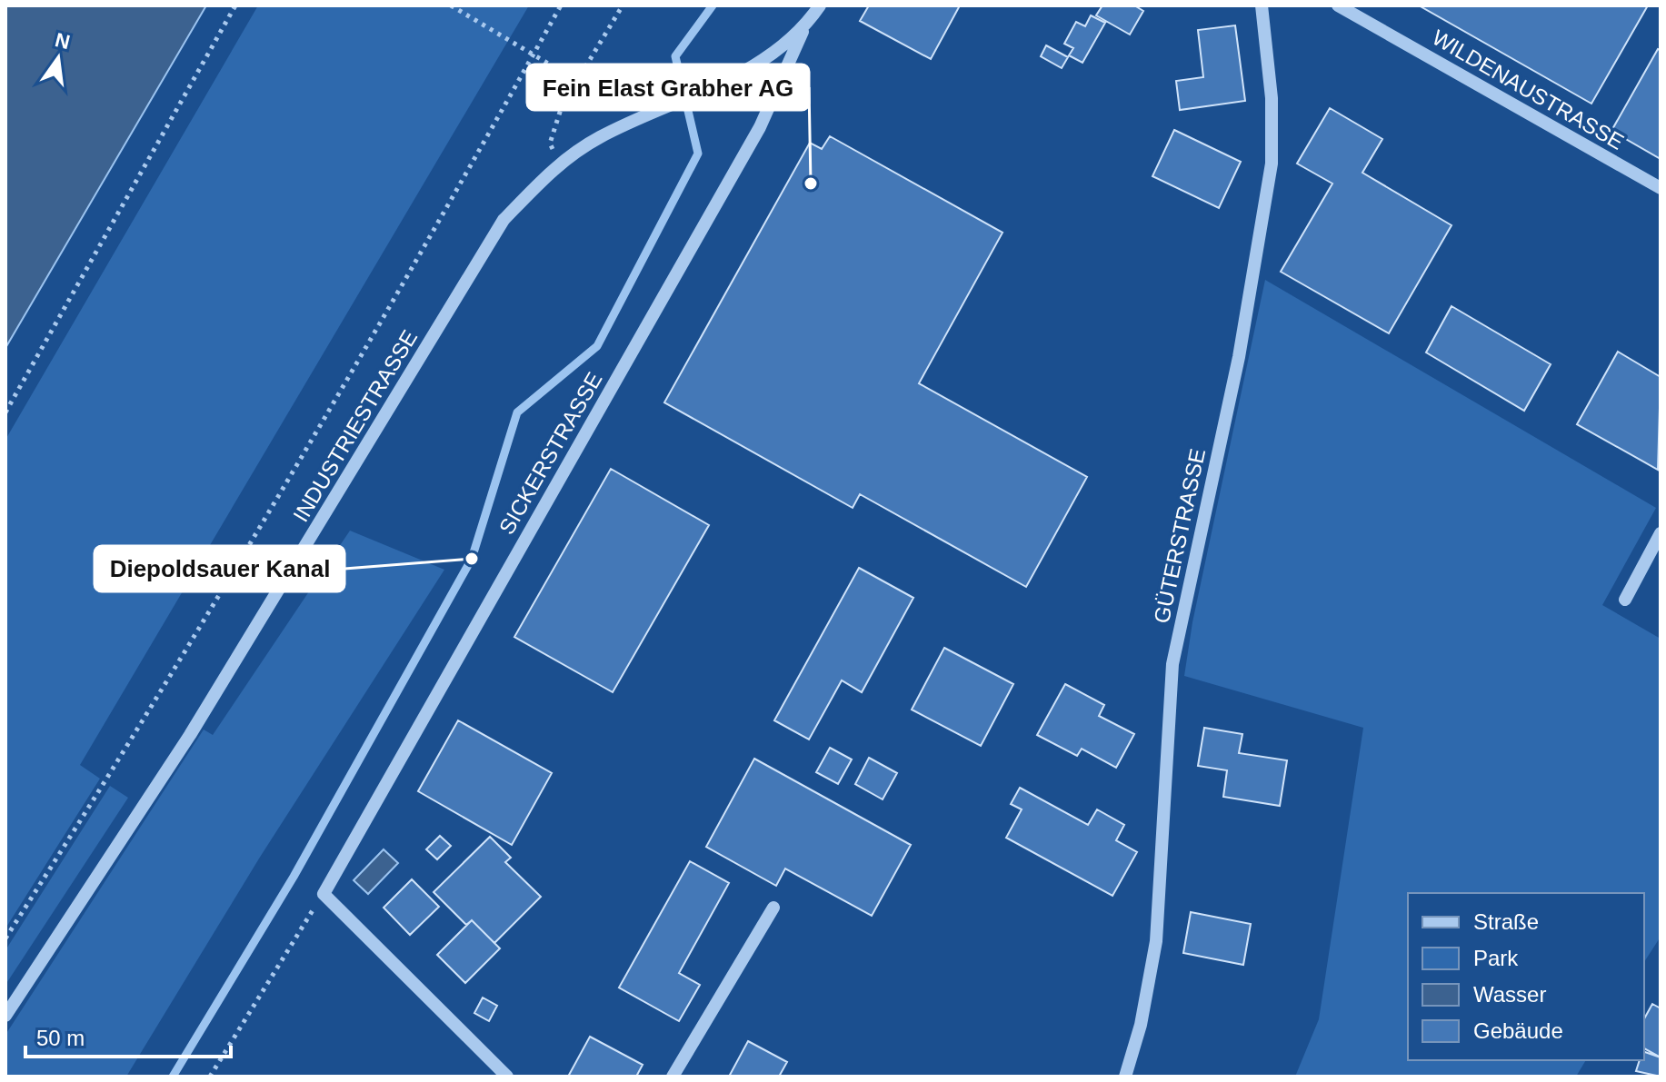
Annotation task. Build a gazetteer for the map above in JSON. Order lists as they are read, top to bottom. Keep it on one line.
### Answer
{"streets":{"street":["WILDENAUSTRASSE","INDUSTRIESTRASSE","SICKERSTRASSE","GÜTERSTRASSE"]},"crossings":[["INDUSTRIESTRASSE","SICKERSTRASSE"]],"places":["Fein Elast Grabher AG","Diepoldsauer Kanal"],"legend":["Straße","Park","Wasser","Gebäude"],"scale_bar":"50 m","north":"top"}
